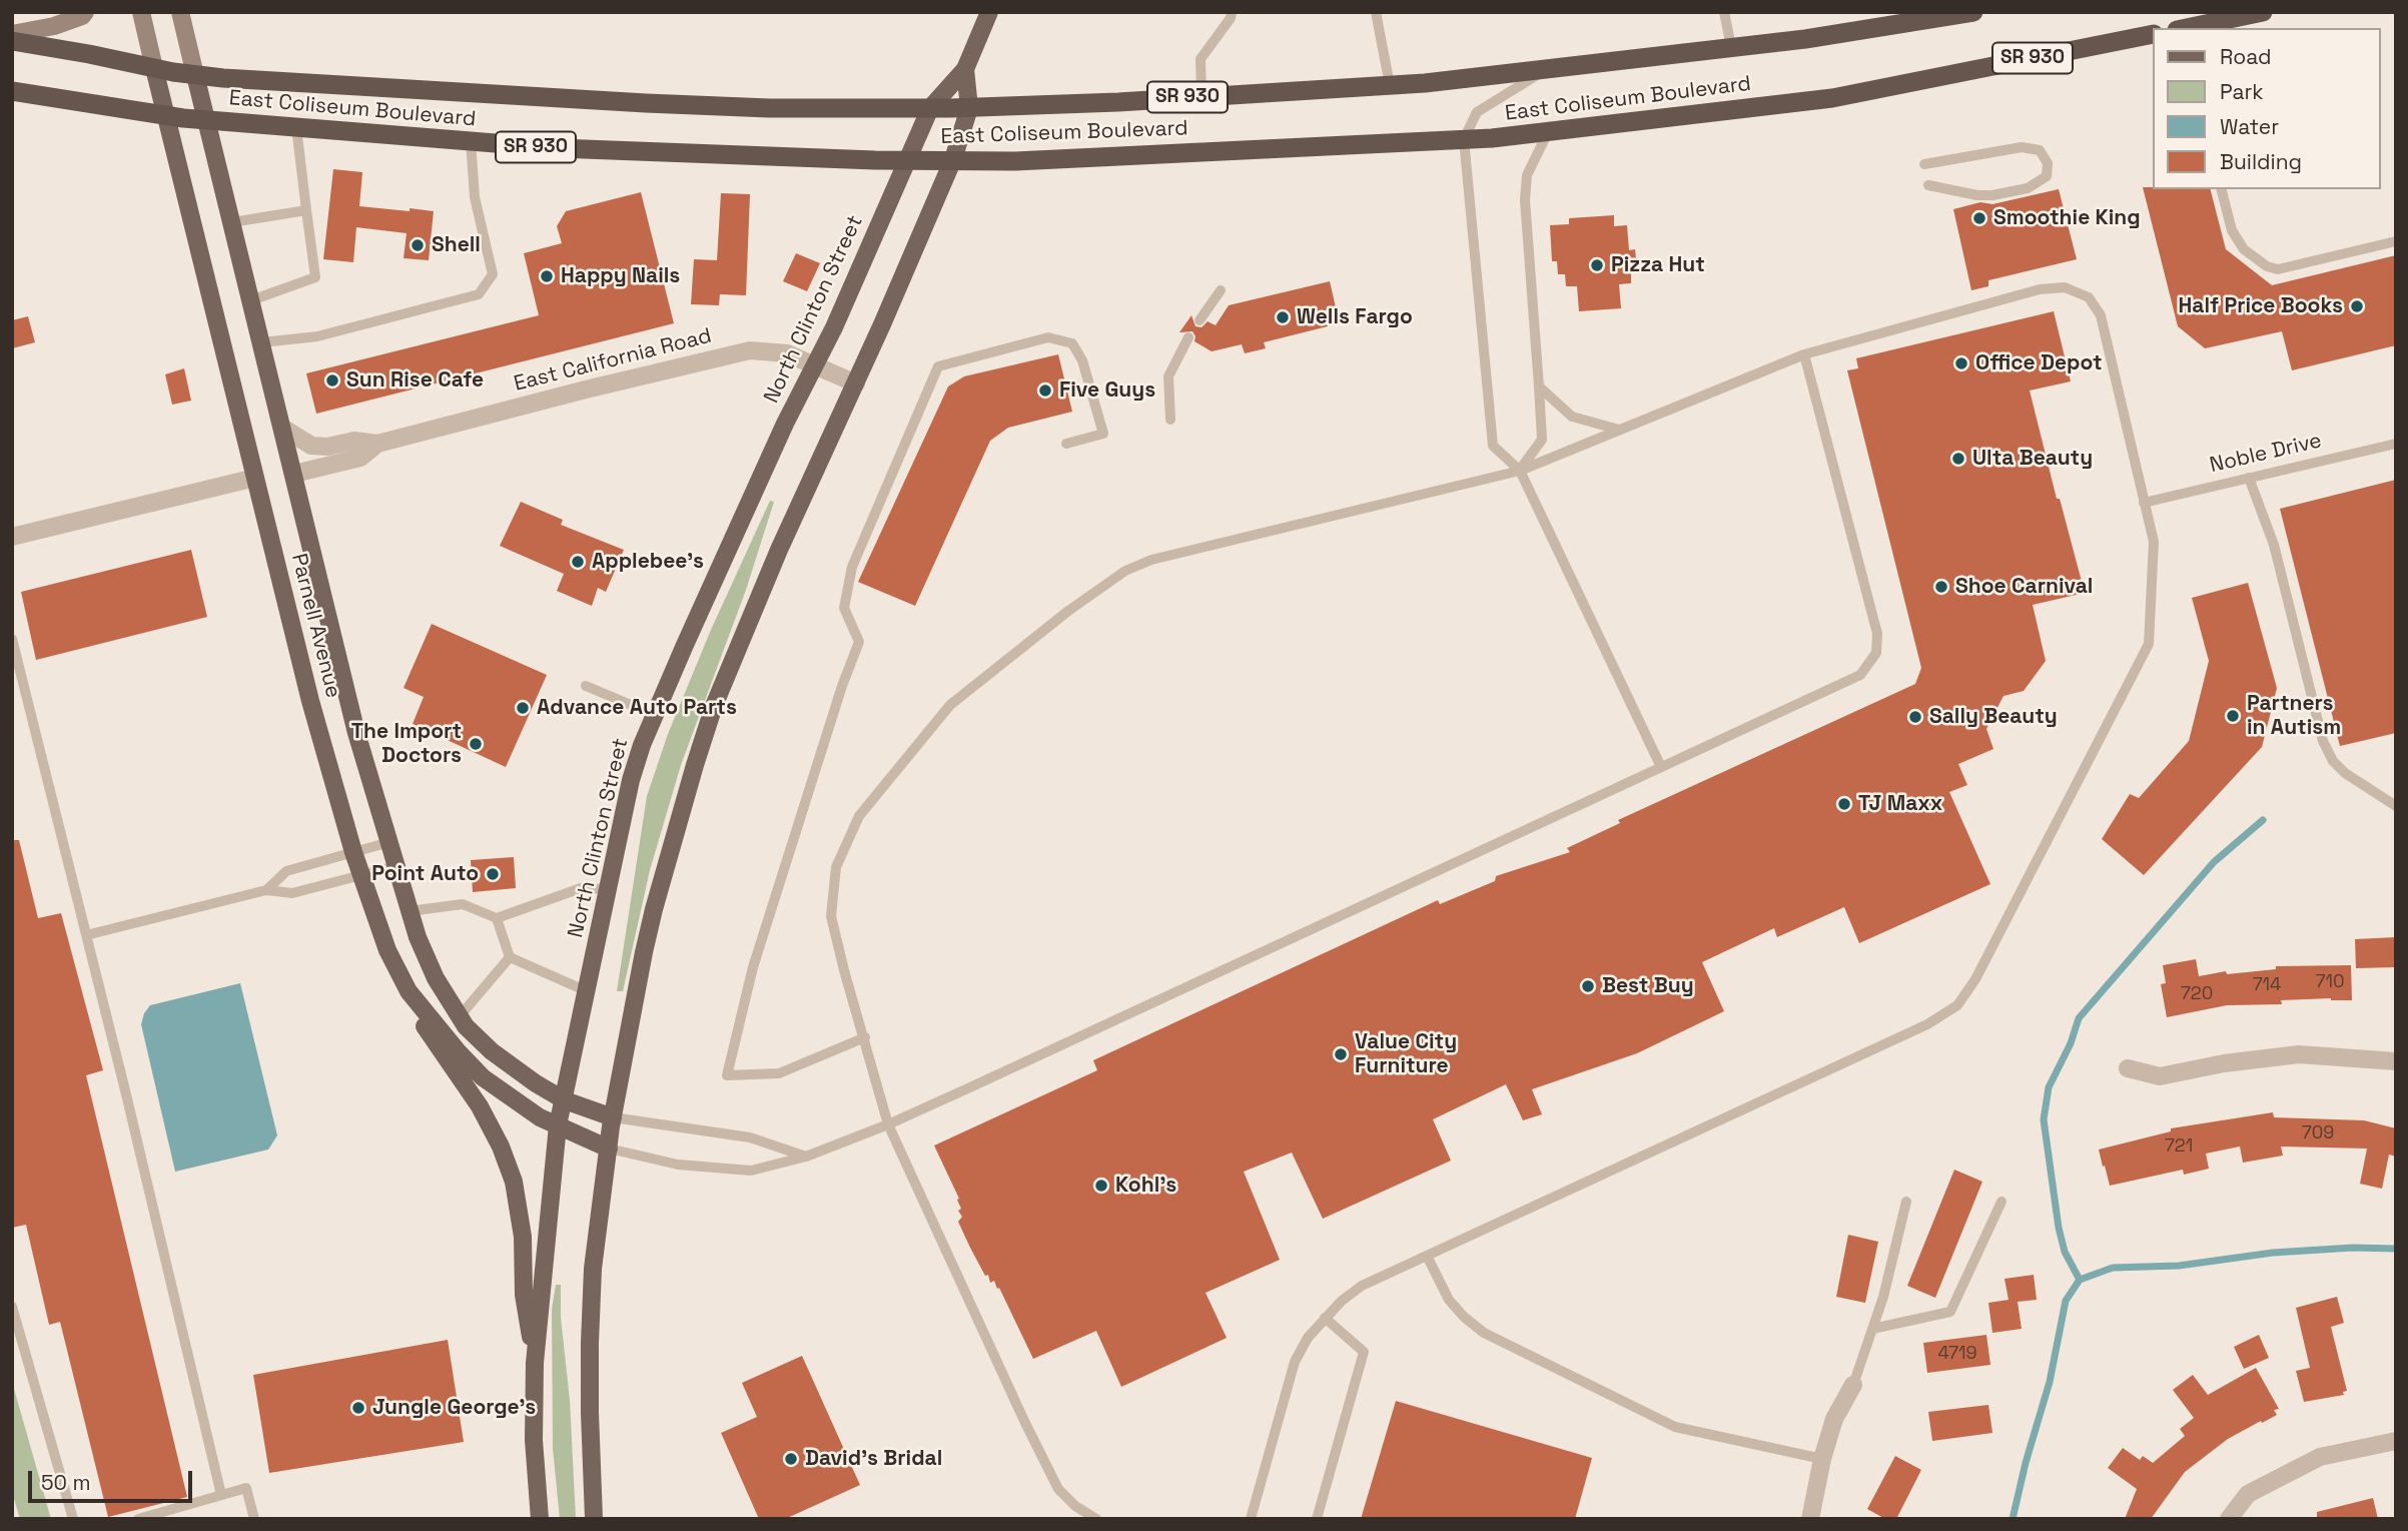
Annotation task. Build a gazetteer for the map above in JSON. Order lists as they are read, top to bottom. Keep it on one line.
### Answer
{"streets":{"highway":["SR 930","East Coliseum Boulevard"],"main road":["North Clinton Street","Parnell Avenue"],"street":["East California Road"],"lane":["Noble Drive"]},"crossings":[["East Coliseum Boulevard","North Clinton Street"],["East Coliseum Boulevard","Parnell Avenue"],["North Clinton Street","East California Road"],["North Clinton Street","Parnell Avenue"],["East California Road","Parnell Avenue"]],"places":["Smoothie King","Shell","Pizza Hut","Happy Nails","Half Price Books","Wells Fargo","Office Depot","Sun Rise Cafe","Five Guys","Ulta Beauty","Applebee's","Shoe Carnival","Advance Auto Parts","Partners in Autism","Sally Beauty","The Import Doctors","TJ Maxx","Point Auto","Best Buy","Value City Furniture","Kohl's","Jungle George's","David's Bridal"],"house_numbers":["710","714","720","709","721","4719"],"legend":["Road","Park","Water","Building"],"scale_bar":"50 m"}
